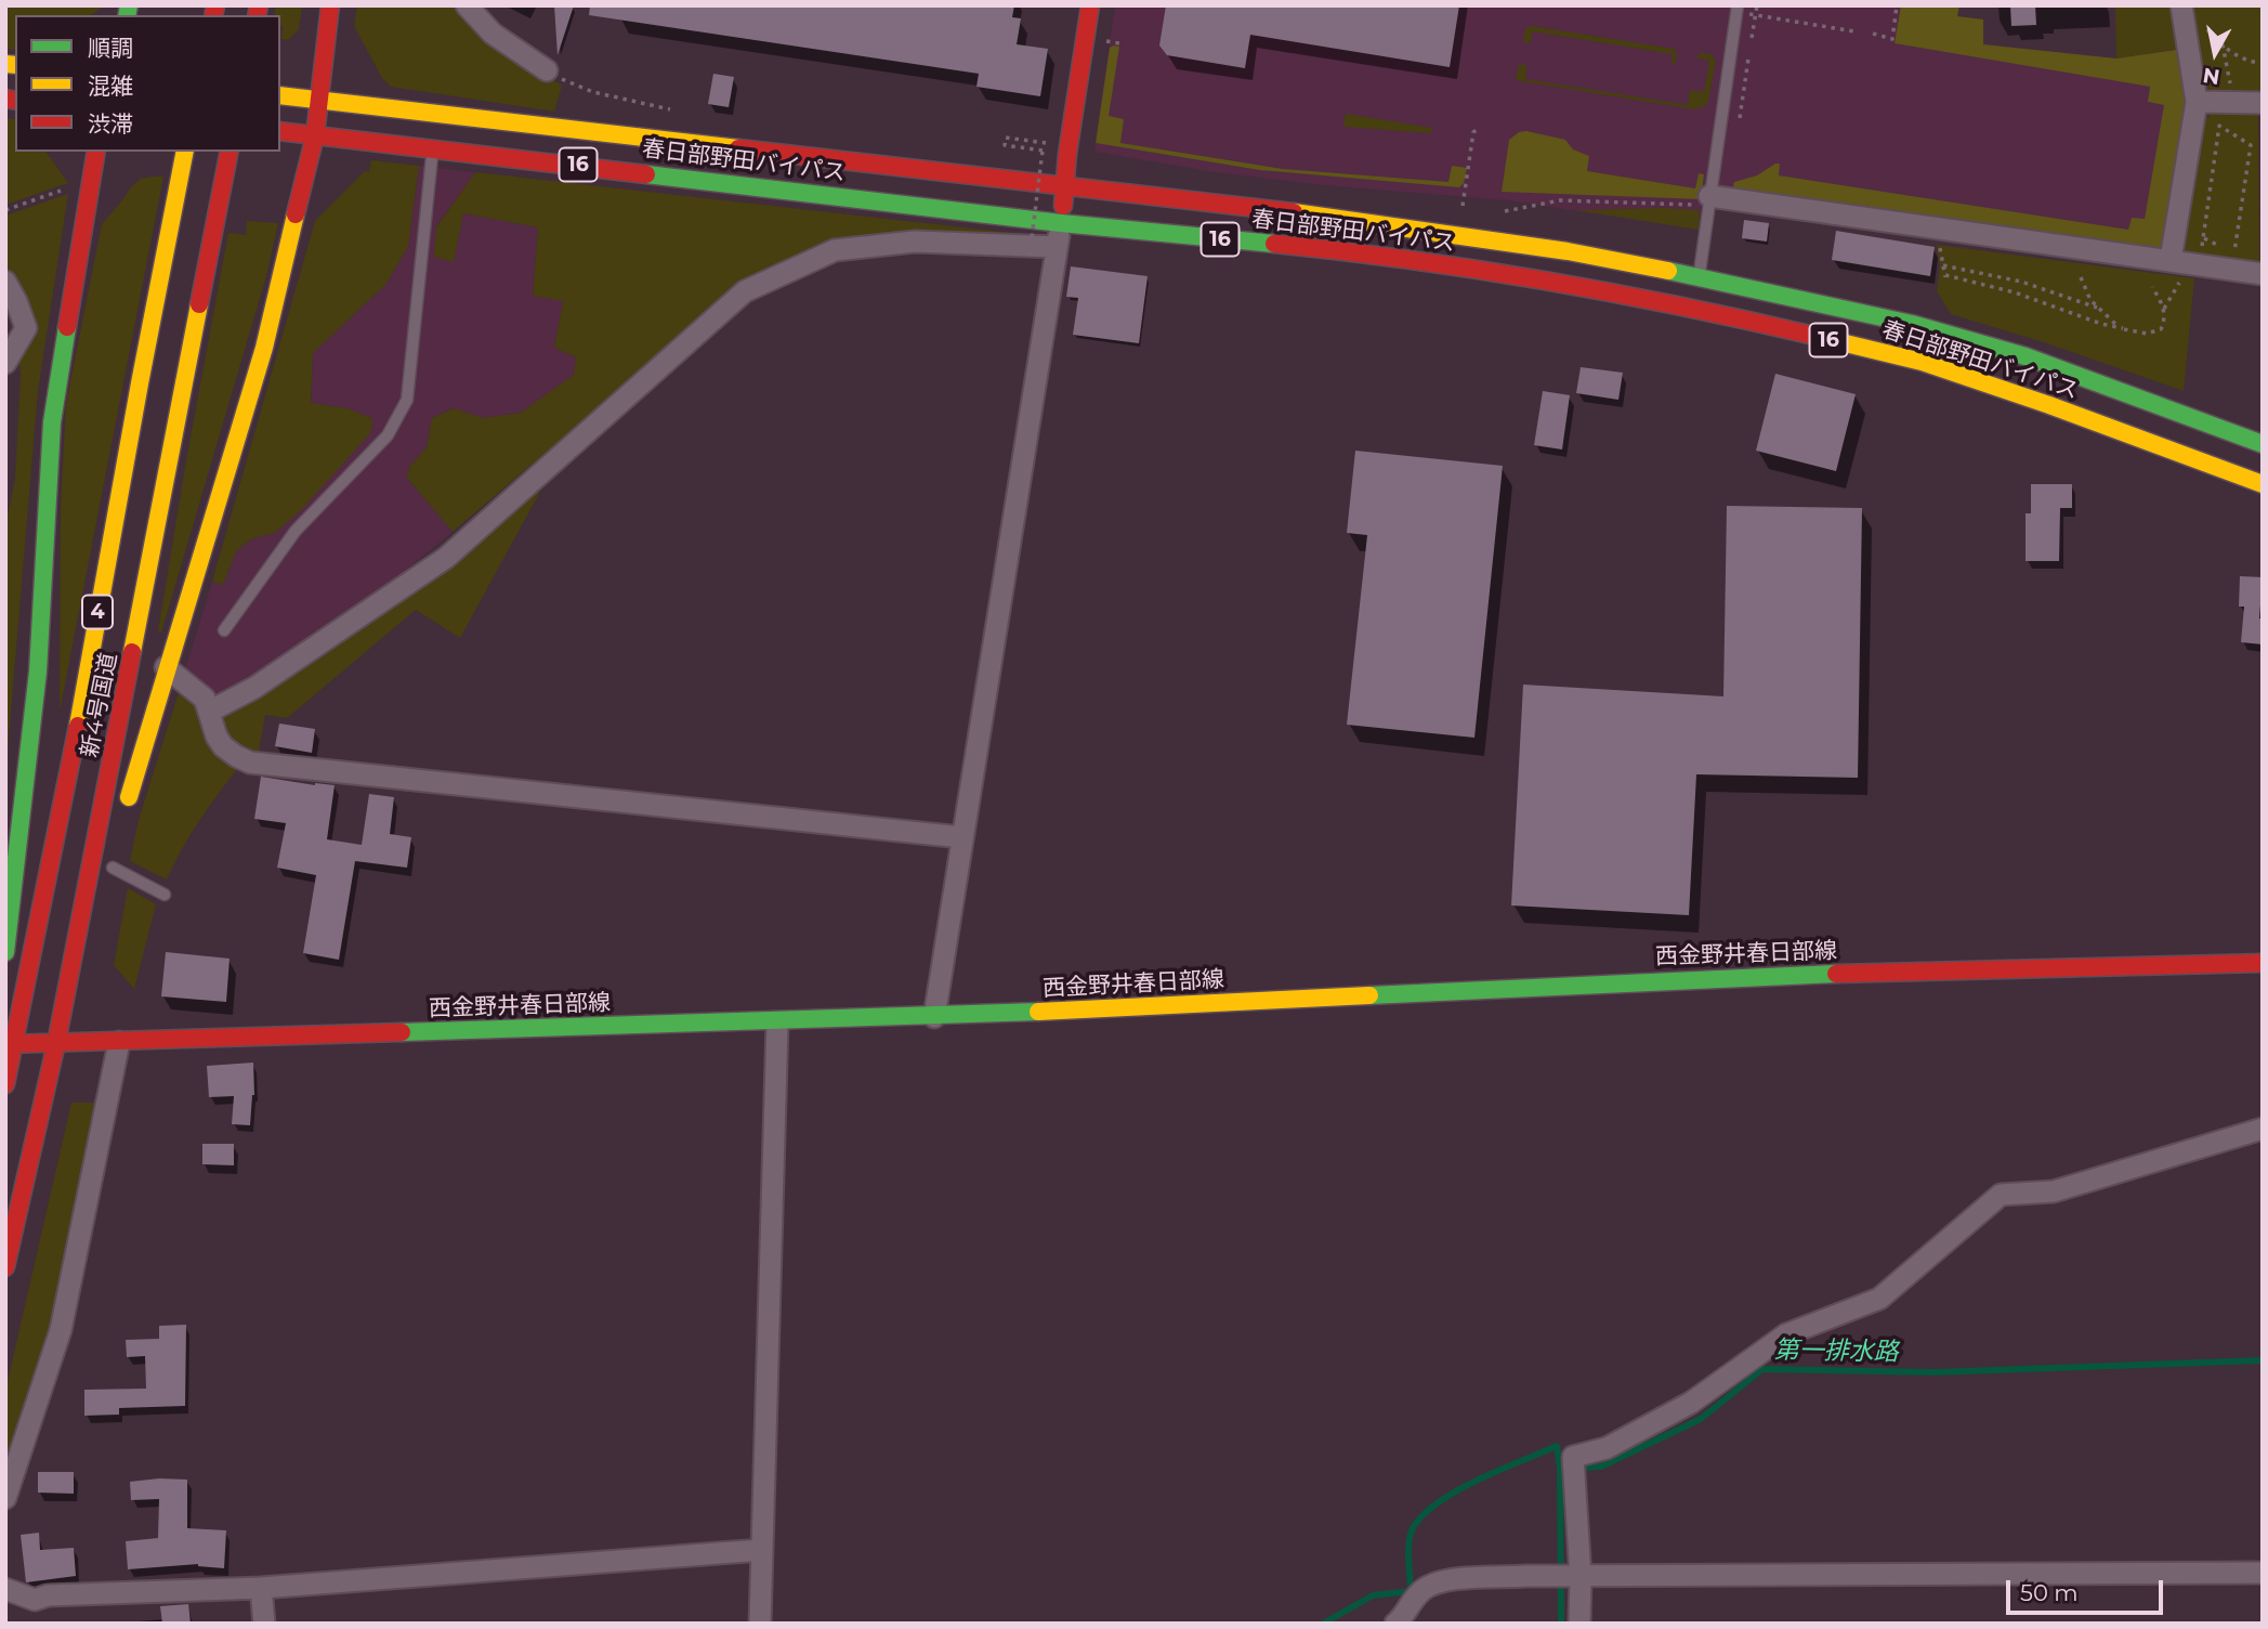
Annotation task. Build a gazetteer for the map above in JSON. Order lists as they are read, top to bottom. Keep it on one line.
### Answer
{"streets":{"main road":["春日部野田バイパス","16","4","新4号国道","西金野井春日部線"]},"crossings":[["4","新4号国道"],["4","西金野井春日部線"],["新4号国道","西金野井春日部線"]],"water":["第一排水路"],"legend":["順調","混雑","渋滞"],"scale_bar":"50 m","north":"bottom"}
